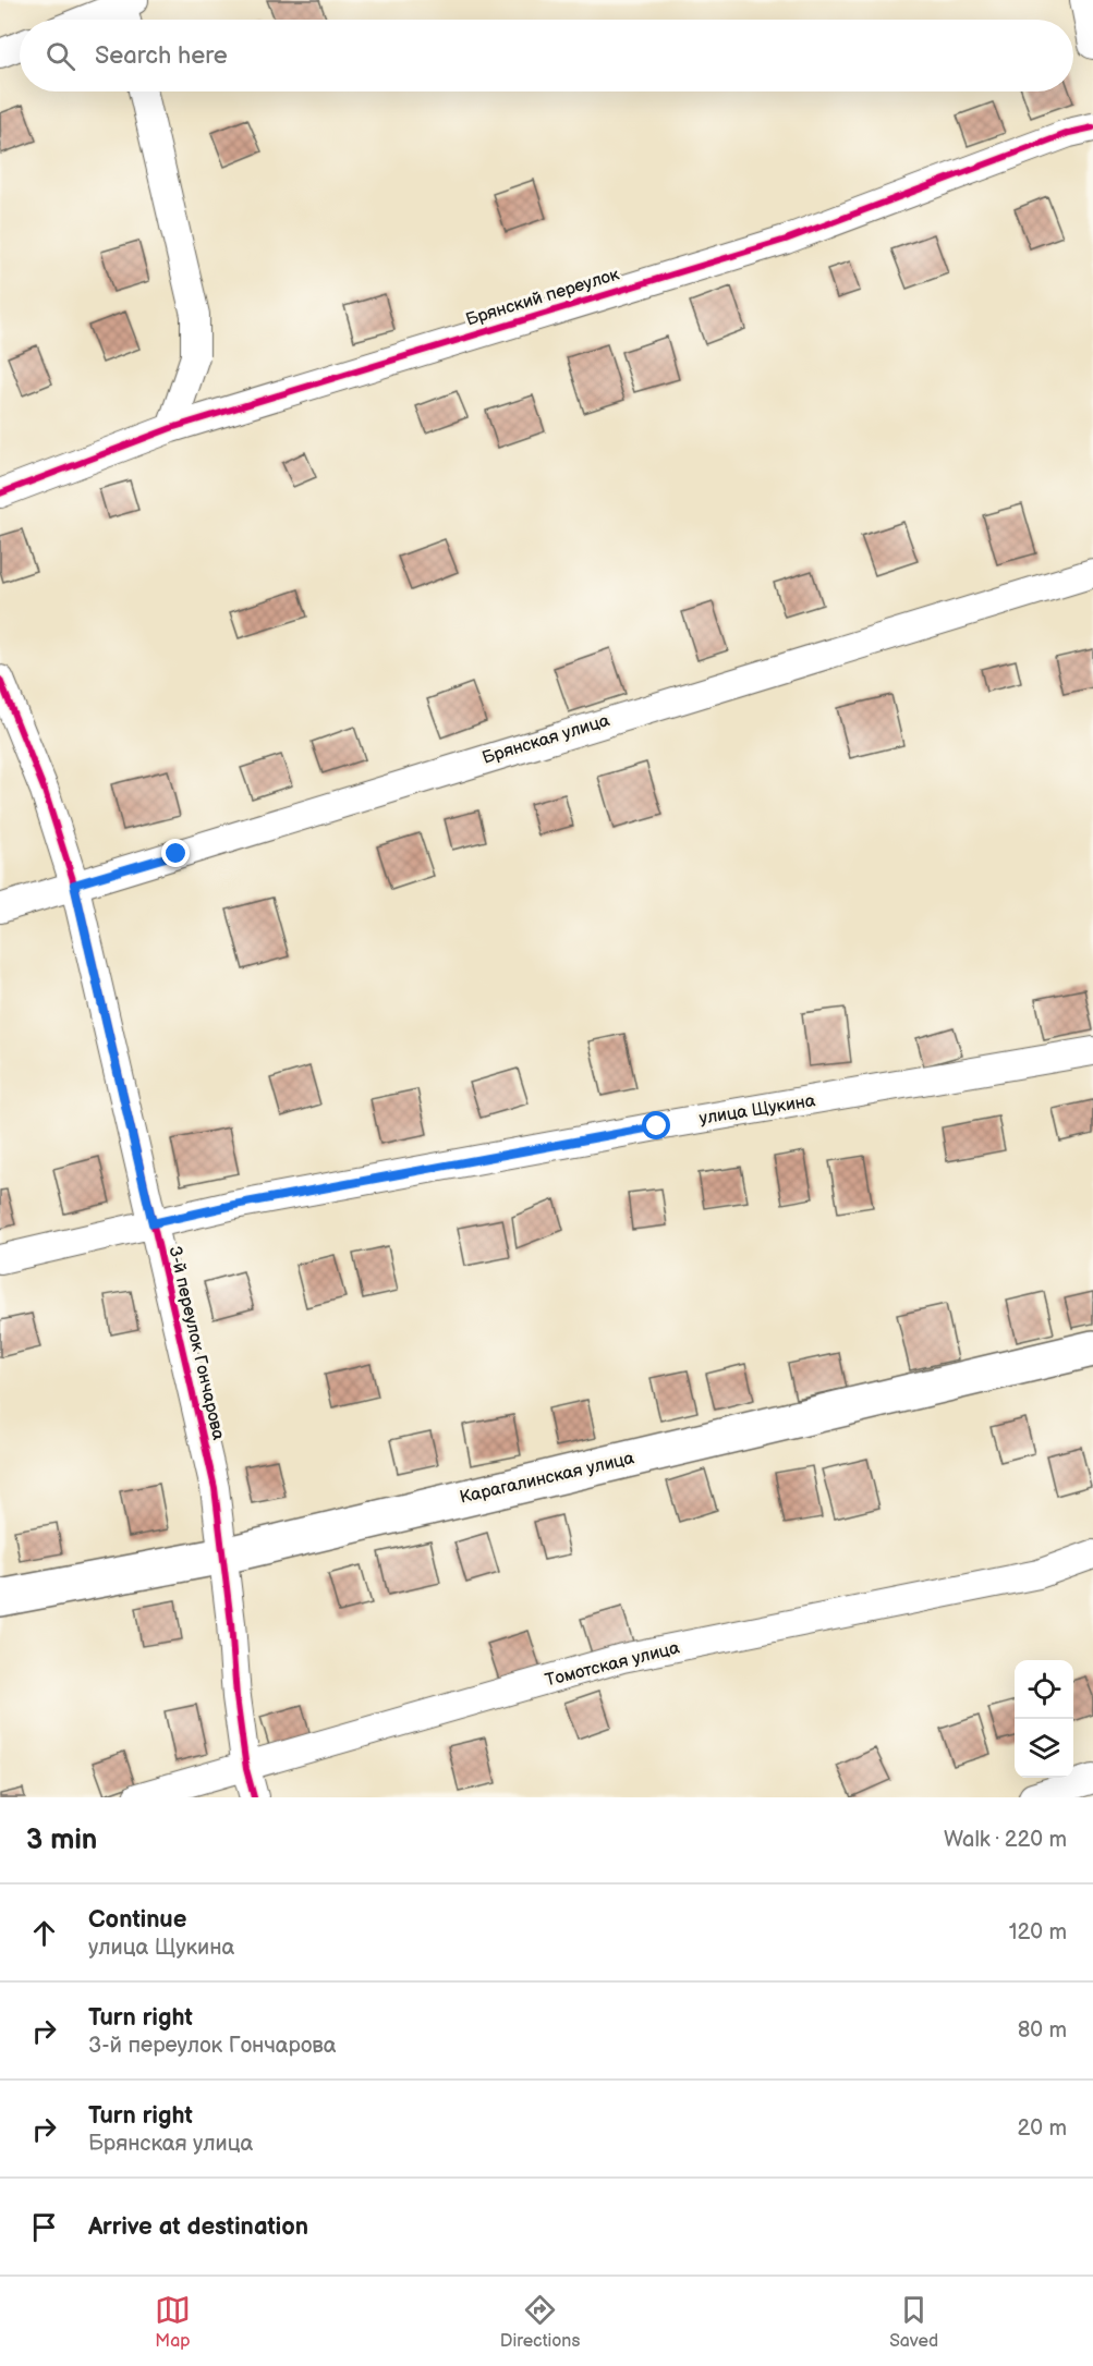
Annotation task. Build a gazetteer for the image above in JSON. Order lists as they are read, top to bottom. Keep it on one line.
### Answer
{"streets":{"street":["Брянский переулок","Брянская улица","улица Щукина","3-й переулок Гончарова","Карагалинская улица","Томотская улица"]},"crossings":[["Брянская улица","3-й переулок Гончарова"],["улица Щукина","3-й переулок Гончарова"],["3-й переулок Гончарова","Карагалинская улица"],["3-й переулок Гончарова","Томотская улица"]],"page":{"search":"Search here","heading":["3 min","Walk · 220 m"],"list":[["Continue","улица Щукина","120 m"],["Turn right","3-й переулок Гончарова","80 m"],["Turn right","Брянская улица","20 m"],"Arrive at destination"],"nav":["Map","Directions","Saved"]}}
